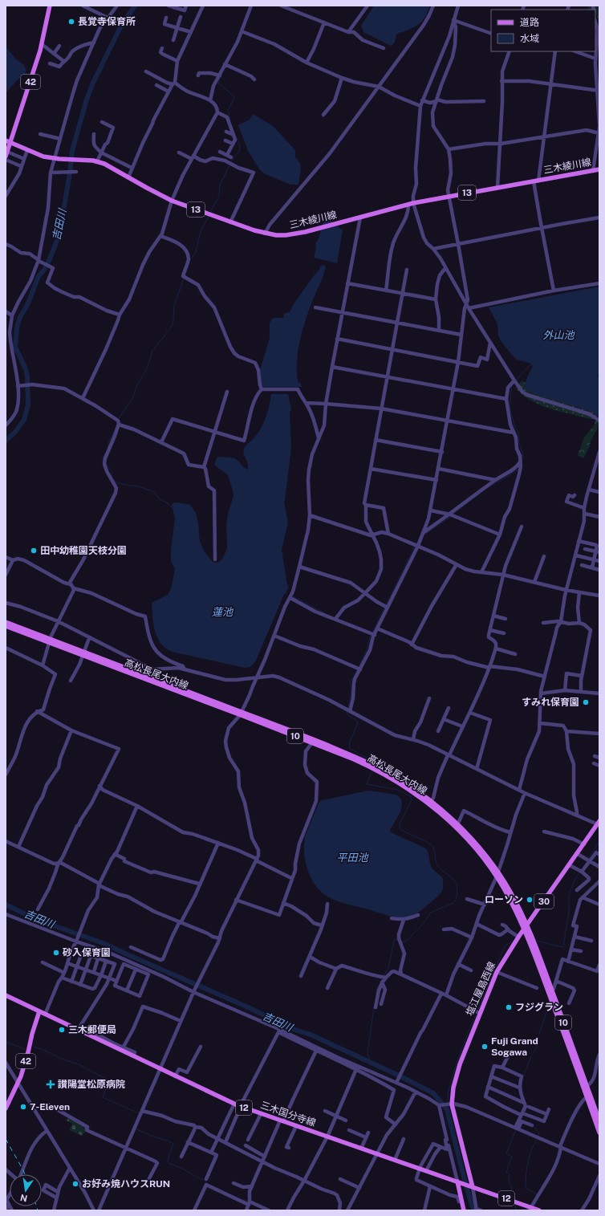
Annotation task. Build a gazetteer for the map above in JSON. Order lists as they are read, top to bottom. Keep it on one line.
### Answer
{"streets":{"main road":["42","三木綾川線","13","高松長尾大内線","10","30","塩江屋島西線","12","三木国分寺線"]},"crossings":[["42","三木綾川線"],["42","三木国分寺線"],["高松長尾大内線","塩江屋島西線"],["塩江屋島西線","三木国分寺線"]],"water":["吉田川","外山池","蓮池","平田池"],"places":{"other":["長覚寺保育所","田中幼稚園天枝分園","すみれ保育園","ローソン","砂入保育園","フジグラン","三木郵便局","Fuji Grand Sogawa","7-Eleven","お好み焼ハウスRUN"],"health":["讃陽堂松原病院"]},"legend":["道路","水域"],"north":"bottom"}
